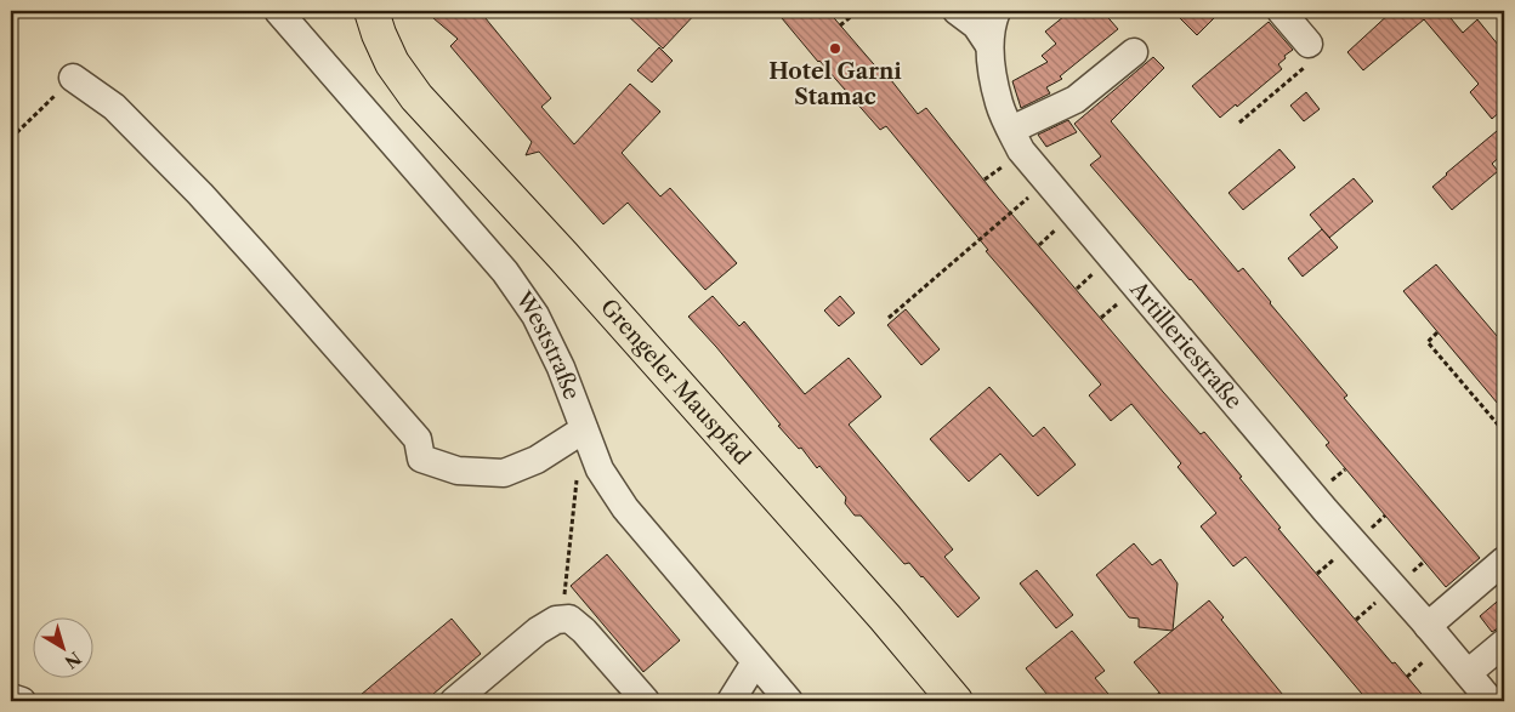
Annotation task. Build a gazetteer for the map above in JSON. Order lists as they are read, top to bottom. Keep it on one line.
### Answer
{"streets":{"main road":["Grengeler Mauspfad"],"street":["Artilleriestraße","Weststraße"]},"places":["Hotel Garni Stamac"],"north":"bottom right"}
